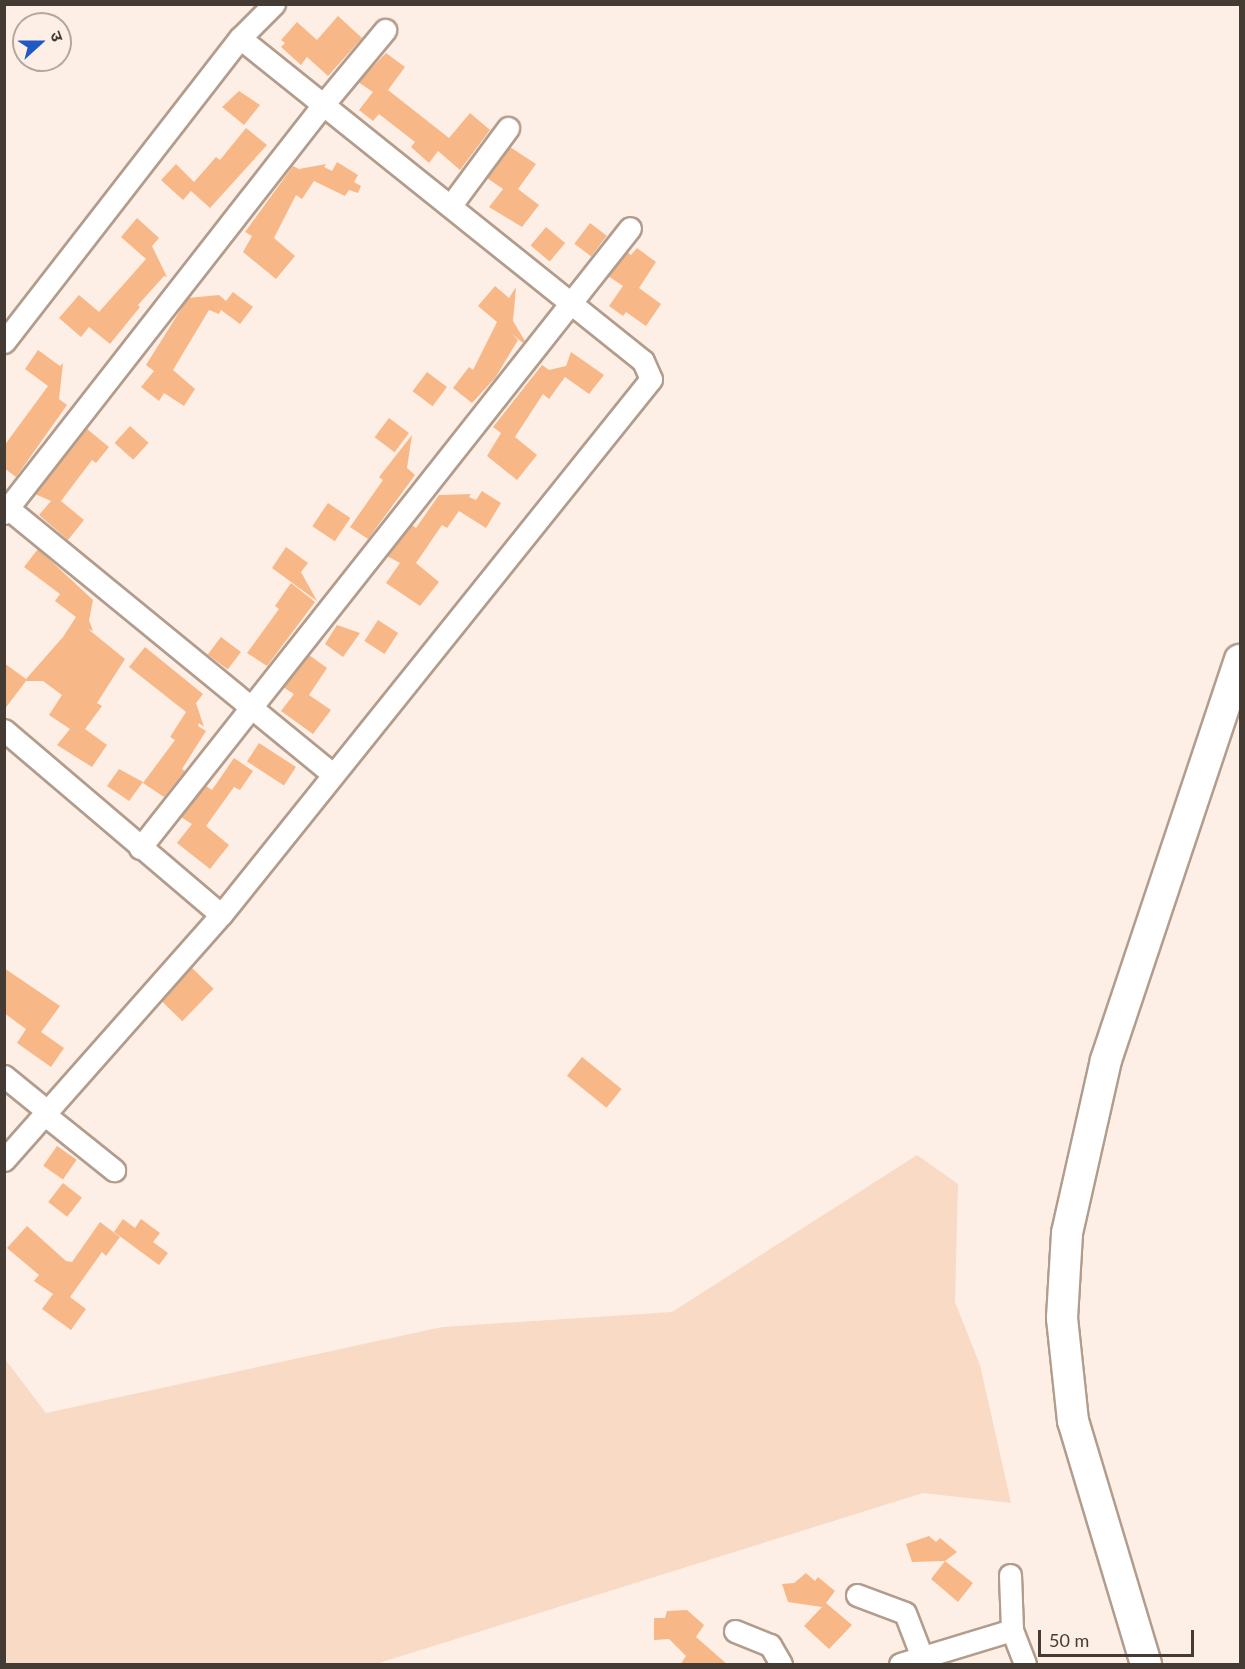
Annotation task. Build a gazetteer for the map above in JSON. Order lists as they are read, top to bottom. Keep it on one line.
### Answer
{"scale_bar":"50 m","north":"right"}
